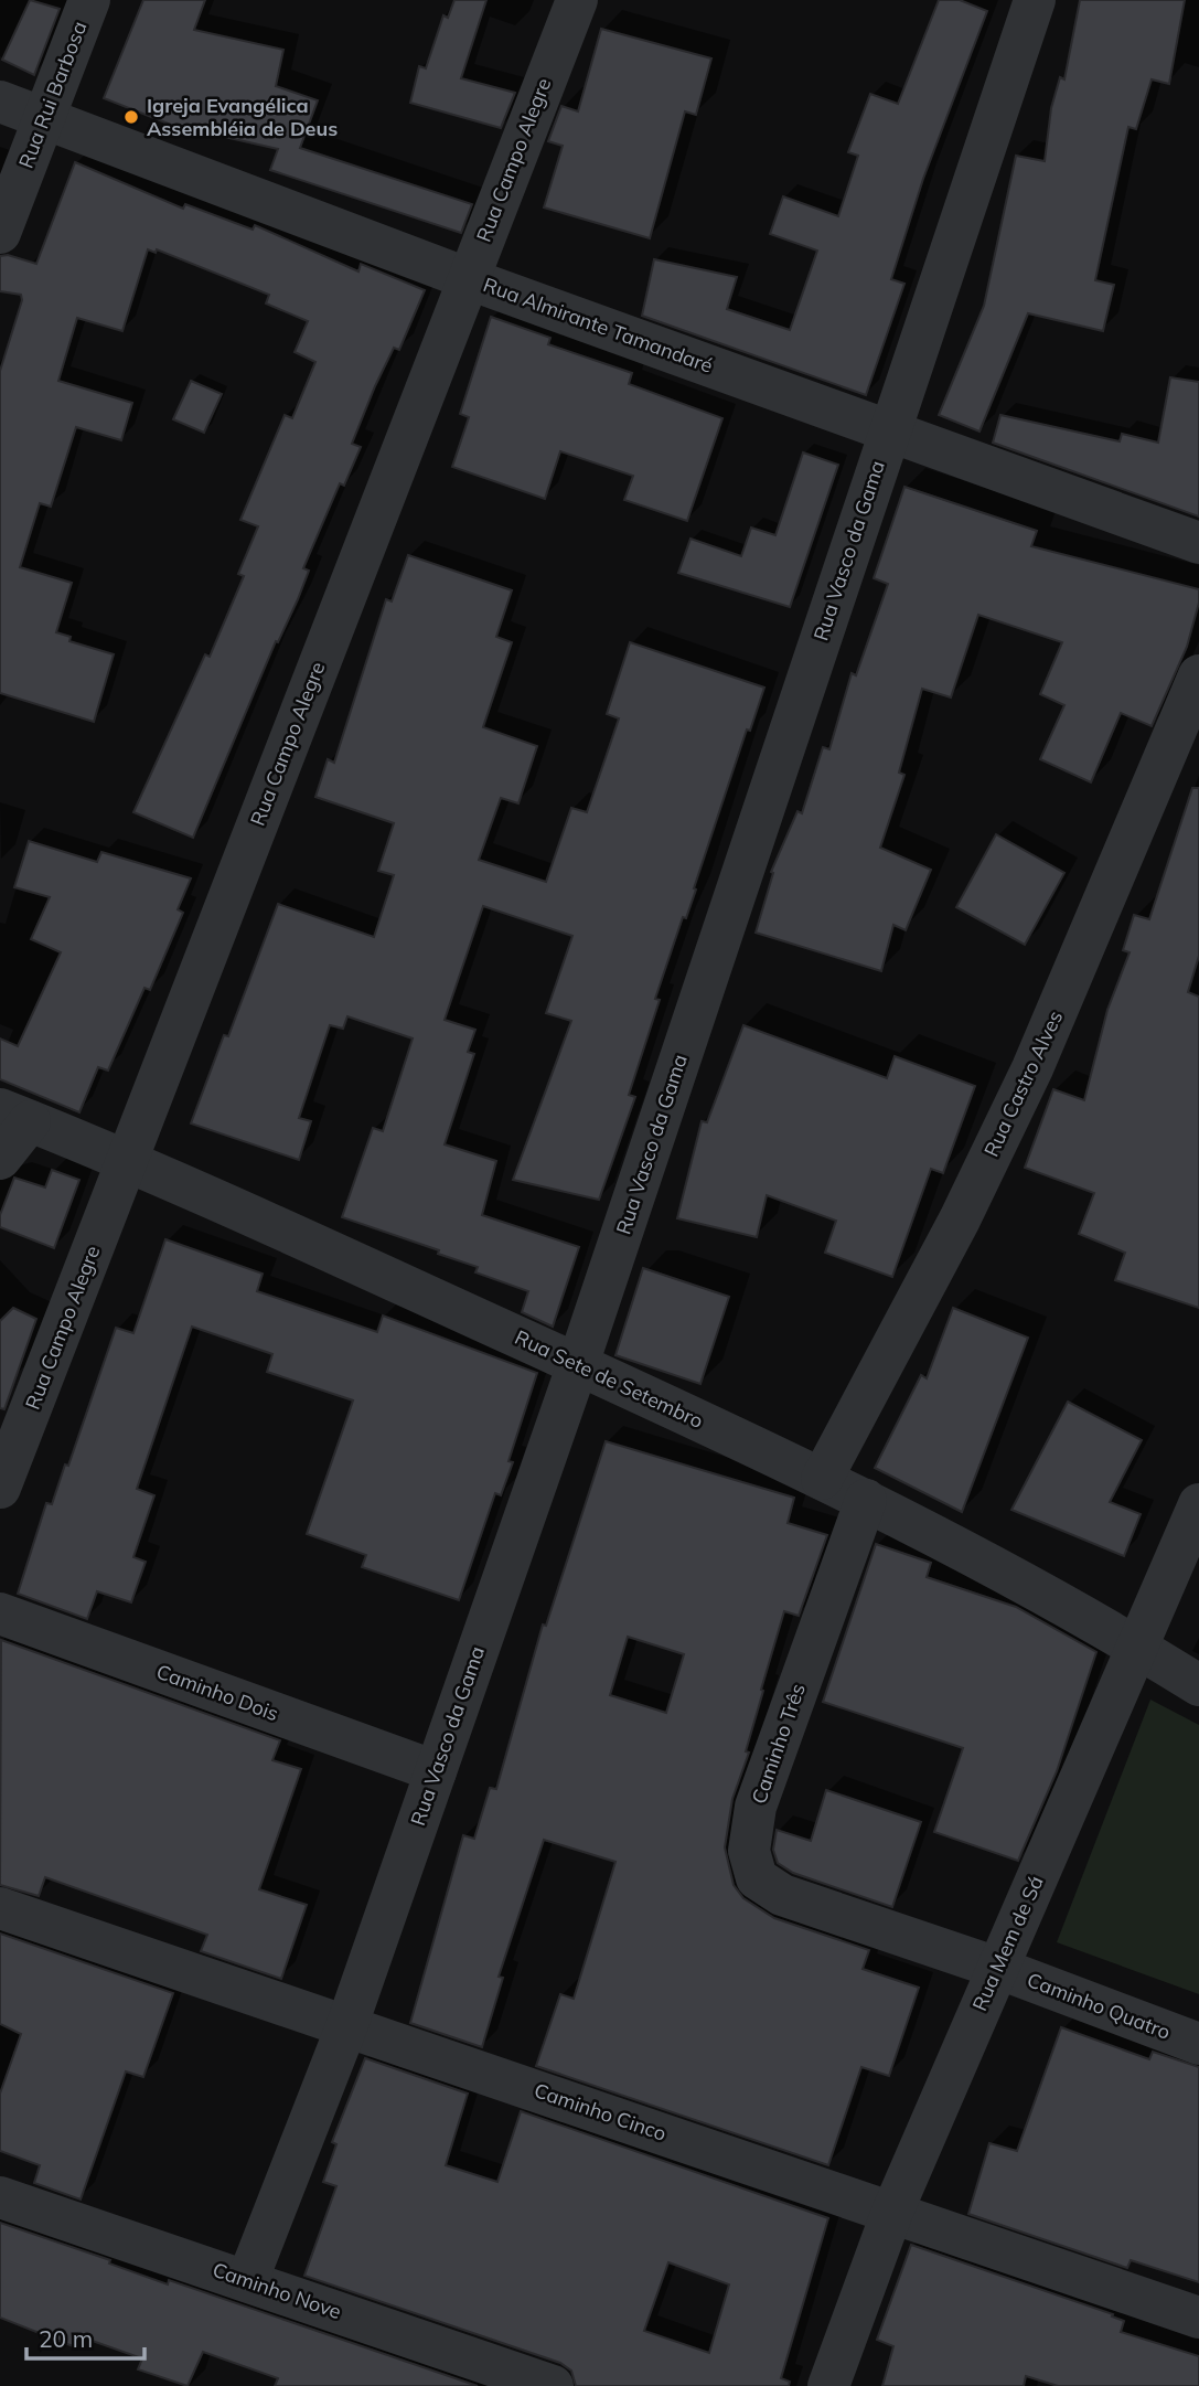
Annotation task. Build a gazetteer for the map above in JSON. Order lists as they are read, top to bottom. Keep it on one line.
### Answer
{"streets":{"street":["Rua Rui Barbosa","Rua Campo Alegre","Rua Almirante Tamandaré","Rua Vasco da Gama","Rua Castro Alves","Rua Sete de Setembro","Caminho Dois","Caminho Três","Rua Mem de Sá","Caminho Quatro","Caminho Cinco","Caminho Nove"]},"crossings":[["Rua Rui Barbosa","Rua Almirante Tamandaré"],["Rua Campo Alegre","Rua Almirante Tamandaré"],["Rua Campo Alegre","Rua Sete de Setembro"],["Rua Almirante Tamandaré","Rua Vasco da Gama"],["Rua Vasco da Gama","Rua Sete de Setembro"],["Rua Vasco da Gama","Caminho Dois"],["Rua Vasco da Gama","Caminho Cinco"],["Rua Vasco da Gama","Caminho Nove"],["Rua Castro Alves","Rua Sete de Setembro"],["Rua Sete de Setembro","Caminho Três"],["Rua Sete de Setembro","Rua Mem de Sá"],["Caminho Três","Rua Mem de Sá"],["Caminho Três","Caminho Quatro"],["Rua Mem de Sá","Caminho Quatro"],["Rua Mem de Sá","Caminho Cinco"]],"places":["Igreja Evangélica Assembléia de Deus"],"scale_bar":"20 m"}
